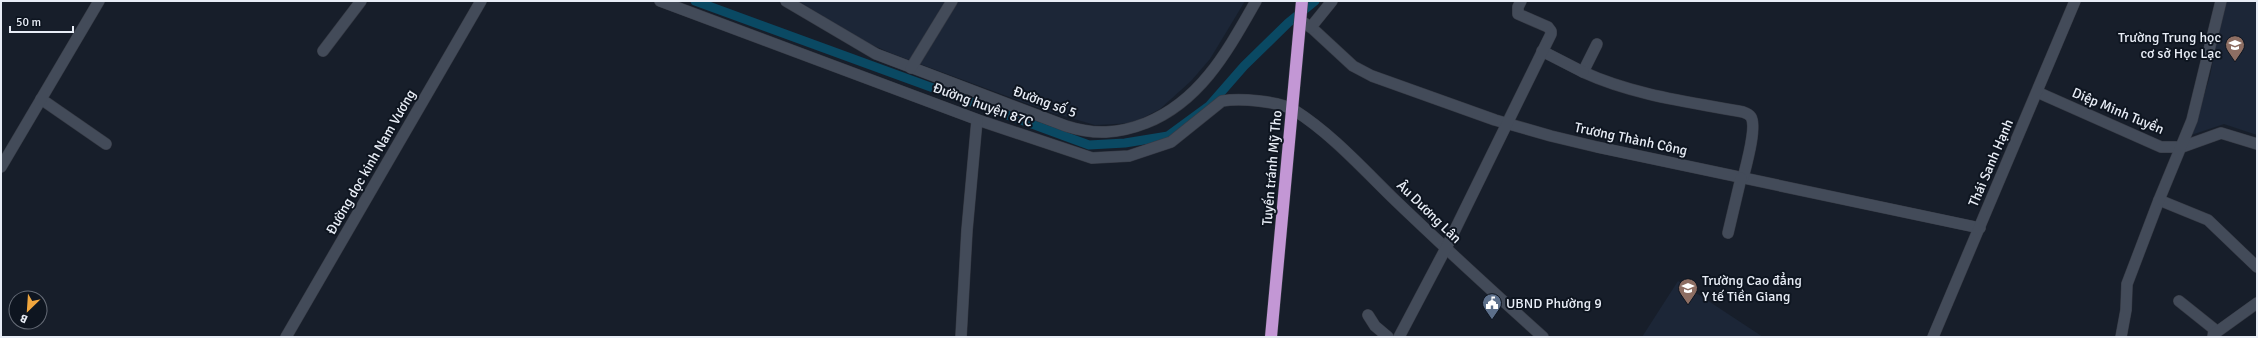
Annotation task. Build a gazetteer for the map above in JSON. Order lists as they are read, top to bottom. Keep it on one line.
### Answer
{"streets":{"highway":["Tuyến tránh Mỹ Tho"],"street":["Đường số 5","Đường huyện 87C","Diệp Minh Tuyền","Trương Thành Công","Đường dọc kinh Nam Vương","Thái Sanh Hạnh","Âu Dương Lân"]},"crossings":[["Đường huyện 87C","Tuyến tránh Mỹ Tho"],["Đường huyện 87C","Âu Dương Lân"],["Diệp Minh Tuyền","Thái Sanh Hạnh"],["Trương Thành Công","Thái Sanh Hạnh"],["Trương Thành Công","Tuyến tránh Mỹ Tho"],["Tuyến tránh Mỹ Tho","Âu Dương Lân"]],"places":{"school or university":["Trường Trung học cơ sở Học Lạc","Trường Cao đẳng Y tế Tiền Giang"],"public building":["UBND Phường 9"]},"scale_bar":"50 m","north":"bottom left"}
